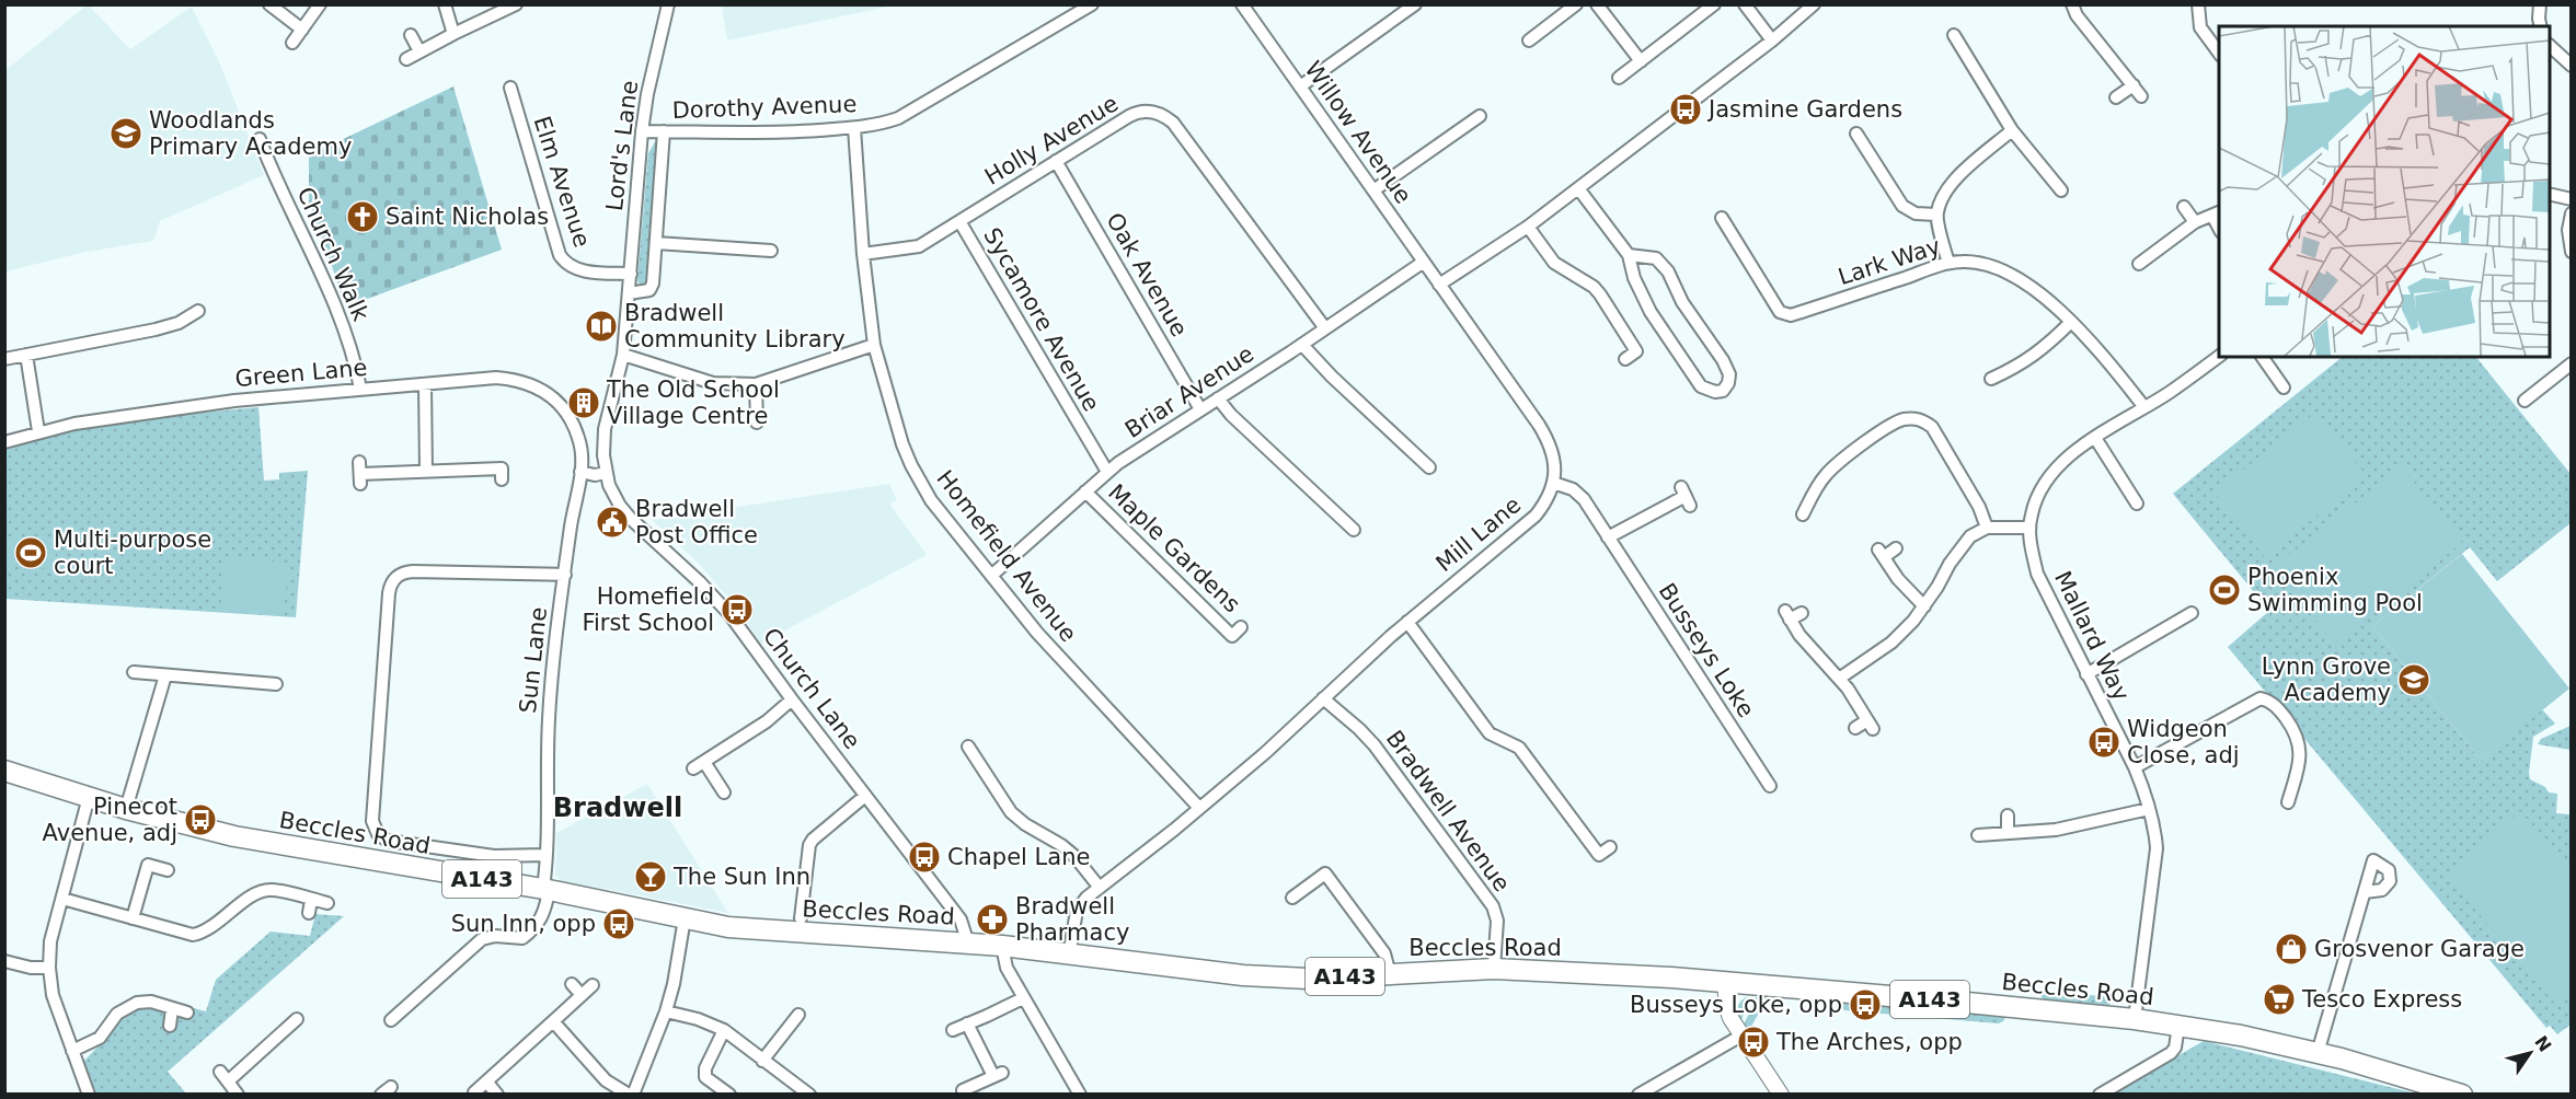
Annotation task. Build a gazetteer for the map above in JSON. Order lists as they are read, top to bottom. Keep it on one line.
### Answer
{"streets":{"highway":["Beccles Road","A143"],"street":["Dorothy Avenue","Willow Avenue","Holly Avenue","Lord's Lane","Elm Avenue","Church Walk","Lark Way","Oak Avenue","Sycamore Avenue","Green Lane","Briar Avenue","Mill Lane","Maple Gardens","Homefield Avenue","Mallard Way","Busseys Loke","Sun Lane","Church Lane","Bradwell Avenue"]},"crossings":[["Dorothy Avenue","Lord's Lane"],["Dorothy Avenue","Homefield Avenue"],["Willow Avenue","Briar Avenue"],["Willow Avenue","Mill Lane"],["Holly Avenue","Oak Avenue"],["Holly Avenue","Sycamore Avenue"],["Holly Avenue","Briar Avenue"],["Holly Avenue","Homefield Avenue"],["Lord's Lane","Elm Avenue"],["Lord's Lane","Church Lane"],["Church Walk","Green Lane"],["Lark Way","Mallard Way"],["Oak Avenue","Briar Avenue"],["Sycamore Avenue","Briar Avenue"],["Green Lane","Sun Lane"],["Briar Avenue","Maple Gardens"],["Briar Avenue","Homefield Avenue"],["Mill Lane","Homefield Avenue"],["Mill Lane","Busseys Loke"],["Mill Lane","Bradwell Avenue"],["Mill Lane","Beccles Road"],["Mallard Way","Beccles Road"],["Sun Lane","Beccles Road"],["Church Lane","Beccles Road"],["Bradwell Avenue","Beccles Road"]],"districts":["Bradwell"],"places":{"bus stop":["Jasmine Gardens","Homefield First School","Widgeon Close, adj","Pinecot Avenue, adj","Chapel Lane","Sun Inn, opp","Busseys Loke, opp","The Arches, opp"],"school or university":["Woodlands Primary Academy","Lynn Grove Academy"],"church":["Saint Nicholas"],"library":["Bradwell Community Library"],"building":["The Old School Village Centre"],"public building":["Bradwell Post Office"],"sports":["Multi-purpose court","Phoenix Swimming Pool"],"bar":["The Sun Inn"],"pharmacy":["Bradwell Pharmacy"],"shop":["Grosvenor Garage"],"supermarket":["Tesco Express"]},"north":"top right"}
